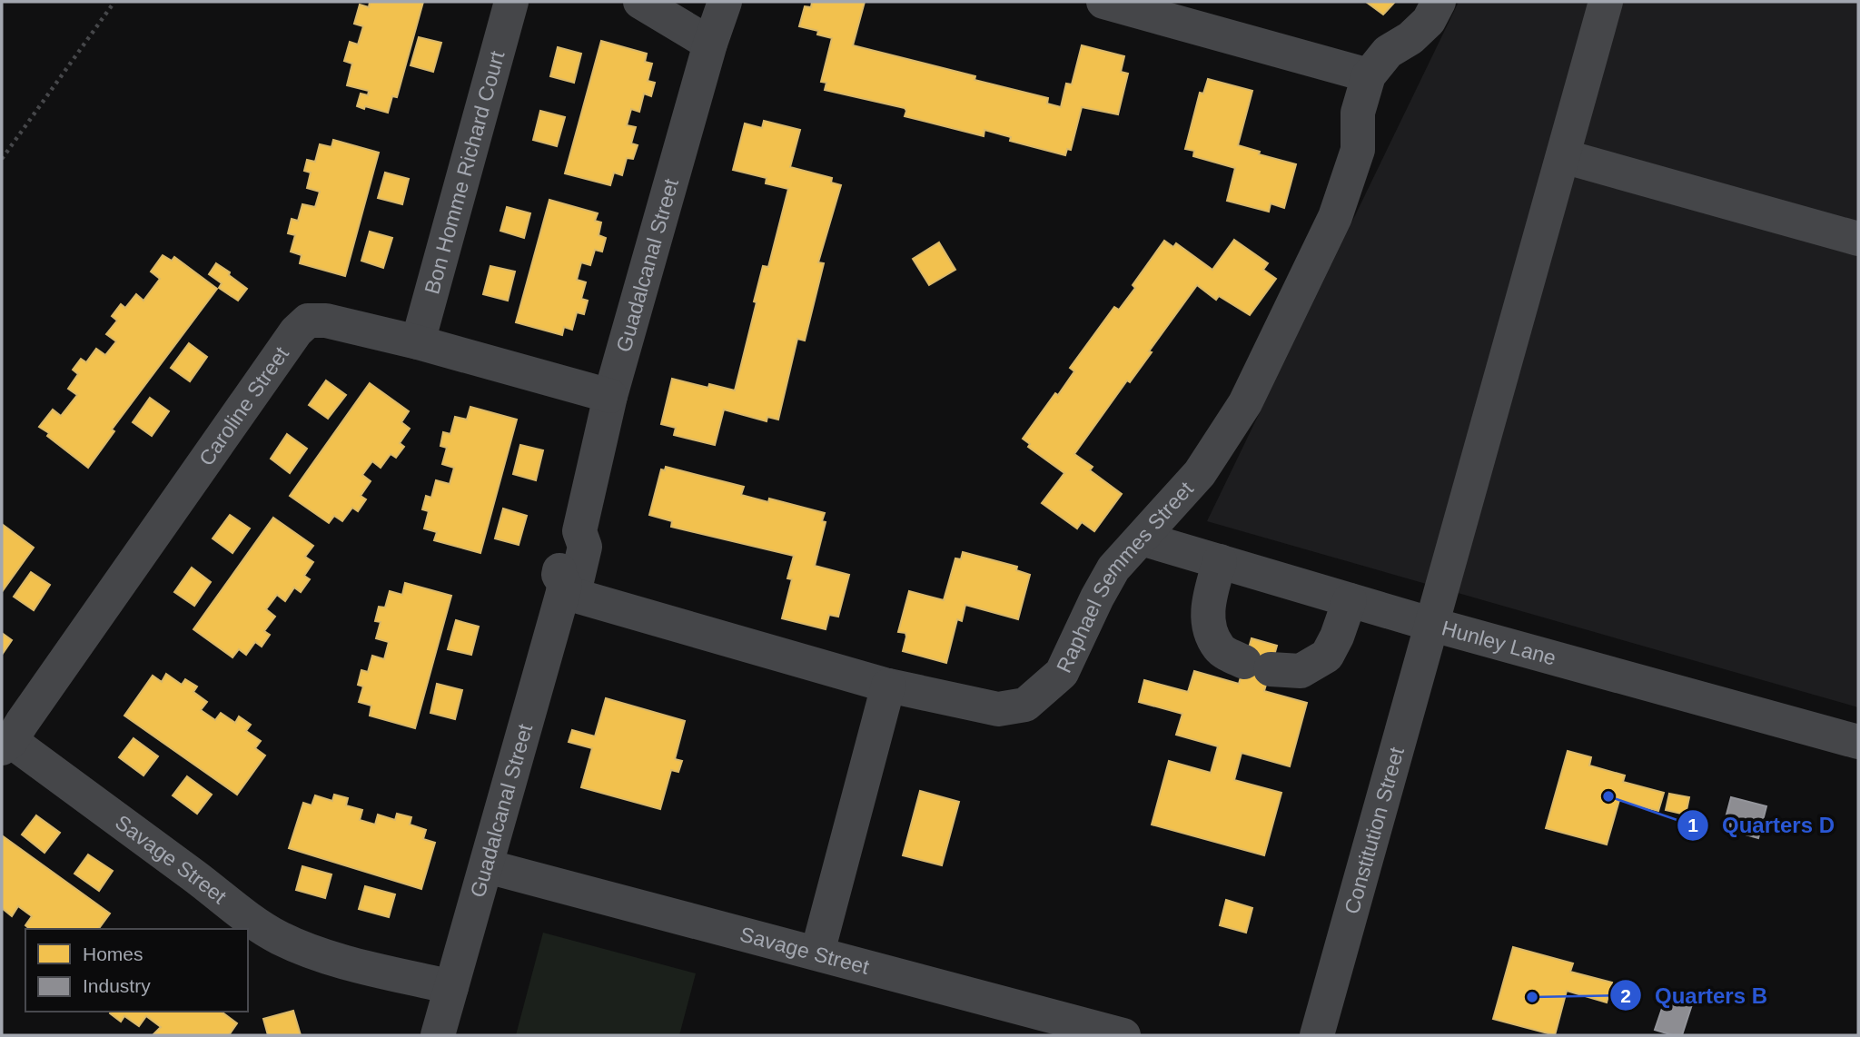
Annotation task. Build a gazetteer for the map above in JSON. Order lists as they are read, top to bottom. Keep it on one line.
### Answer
{"streets":{"street":["Bon Homme Richard Court","Guadalcanal Street","Caroline Street","Raphael Semmes Street","Hunley Lane","Constitution Street","Savage Street"]},"crossings":[["Bon Homme Richard Court","Caroline Street"],["Guadalcanal Street","Caroline Street"],["Guadalcanal Street","Raphael Semmes Street"],["Guadalcanal Street","Savage Street"],["Caroline Street","Savage Street"],["Raphael Semmes Street","Hunley Lane"],["Hunley Lane","Constitution Street"]],"places":["Quarters D","Quarters B"],"legend":["Homes","Industry"]}
